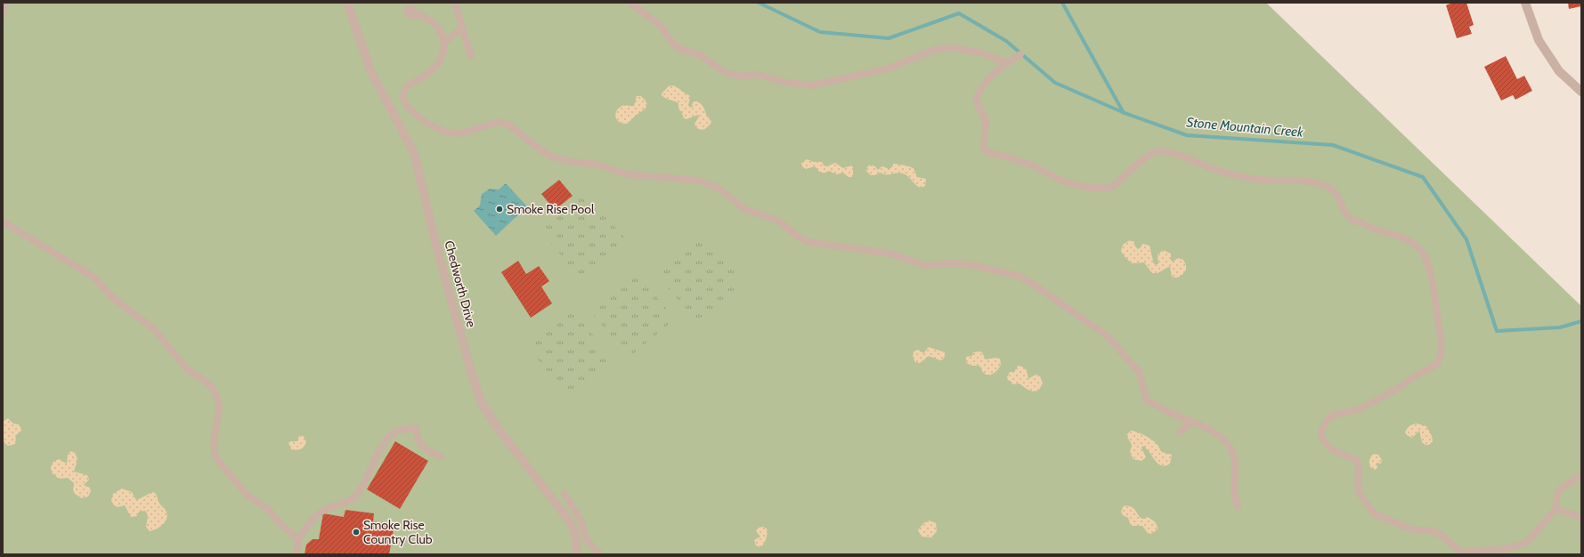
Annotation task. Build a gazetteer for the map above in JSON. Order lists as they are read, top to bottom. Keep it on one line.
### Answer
{"streets":{"street":["Chedworth Drive"]},"water":["Stone Mountain Creek"],"places":["Smoke Rise Pool","Smoke Rise Country Club"]}
